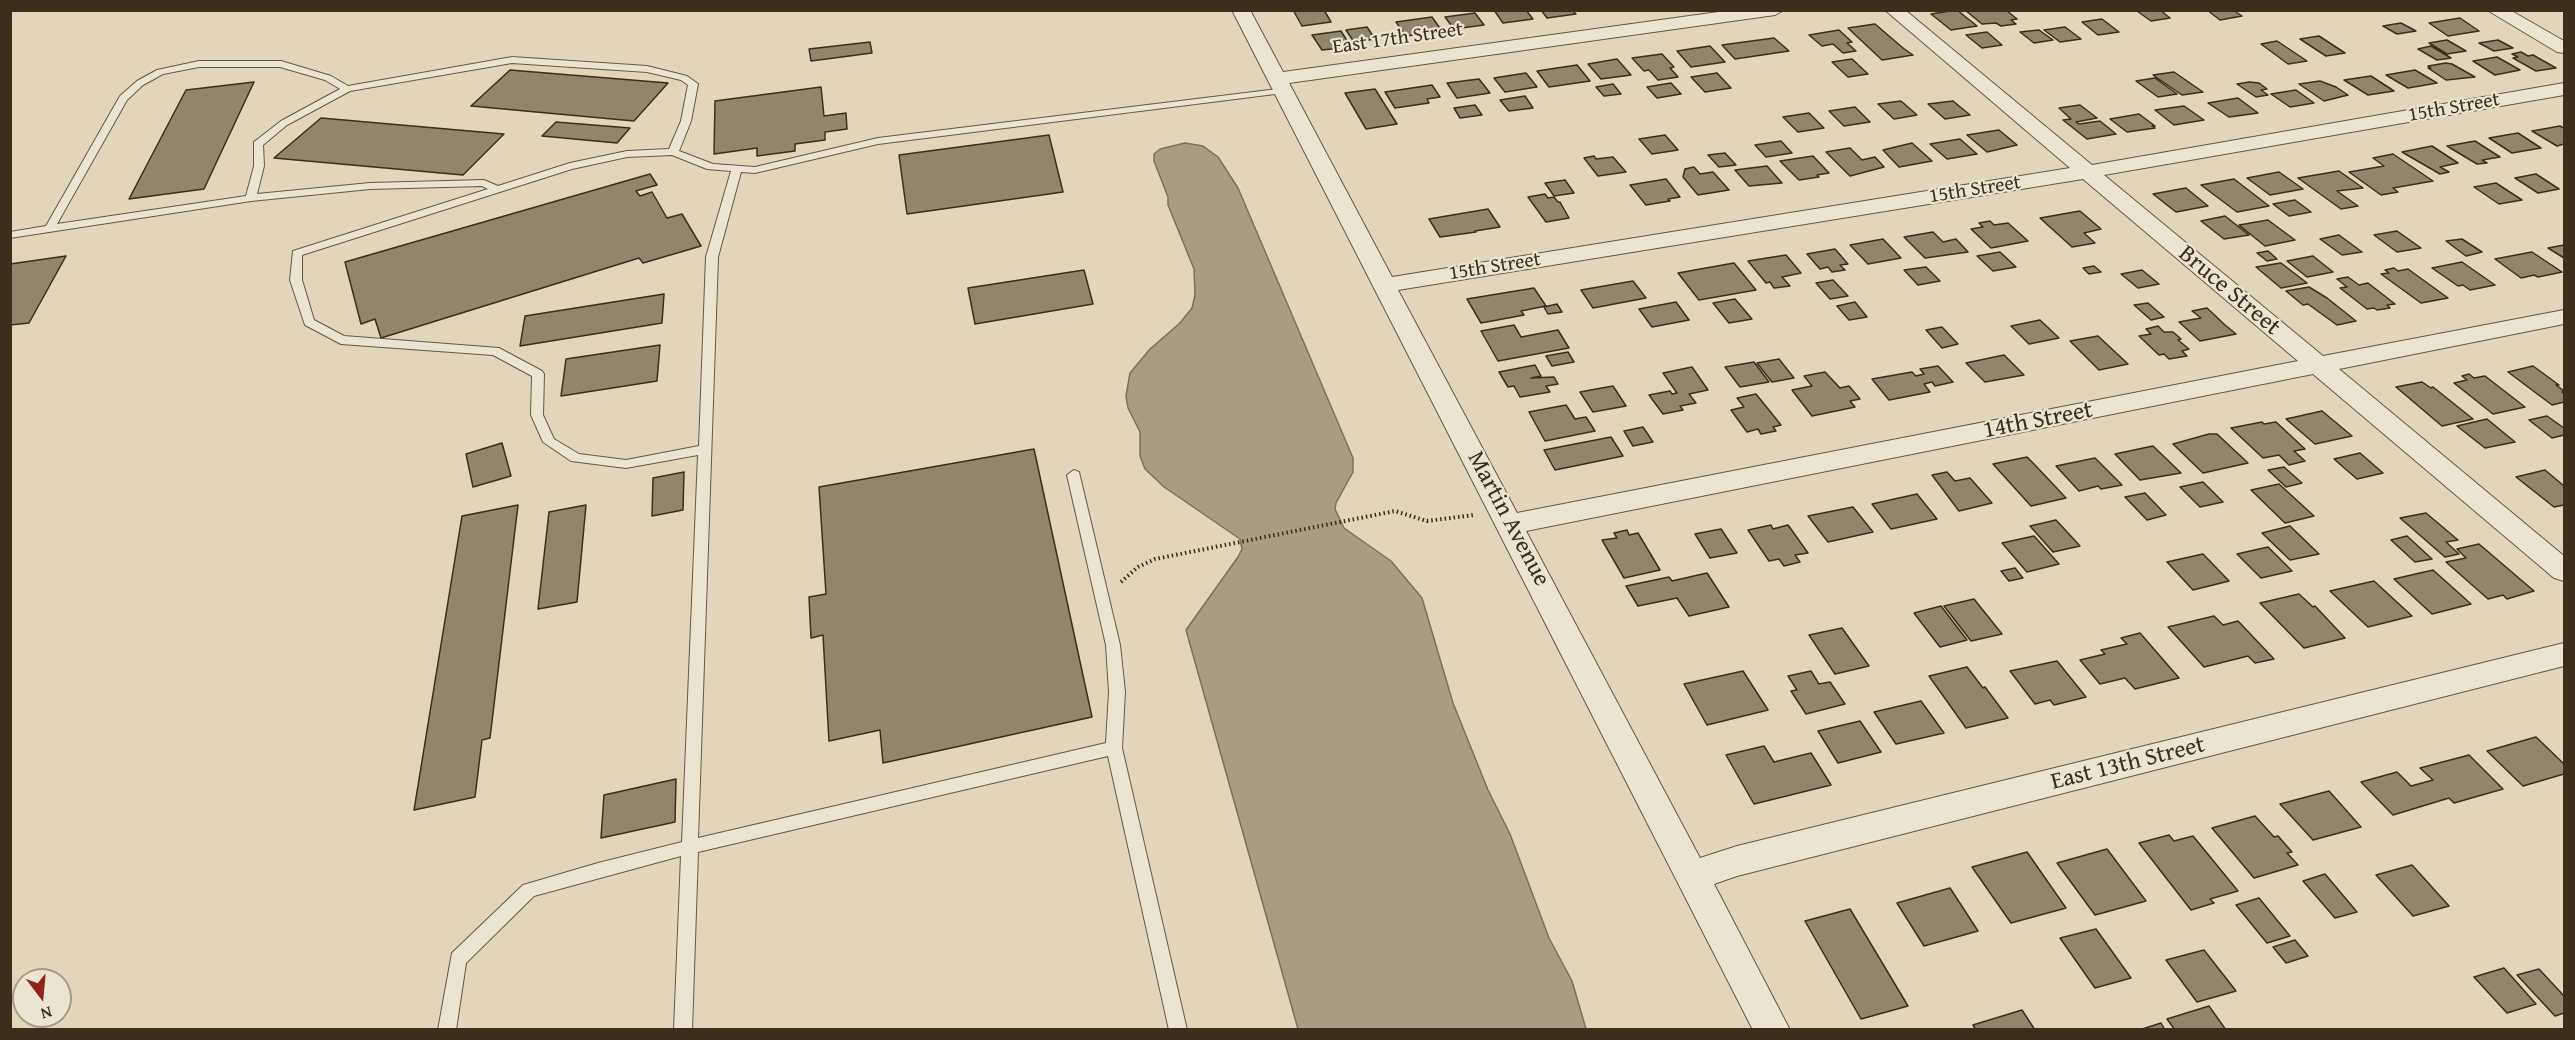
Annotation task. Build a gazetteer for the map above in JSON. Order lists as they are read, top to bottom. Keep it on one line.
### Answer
{"streets":{"street":["East 17th Street","15th Street","Bruce Street","14th Street","Martin Avenue","East 13th Street"]},"crossings":[["East 17th Street","Martin Avenue"],["15th Street","Bruce Street"],["15th Street","Martin Avenue"],["Bruce Street","14th Street"],["14th Street","Martin Avenue"],["Martin Avenue","East 13th Street"]],"north":"bottom"}
